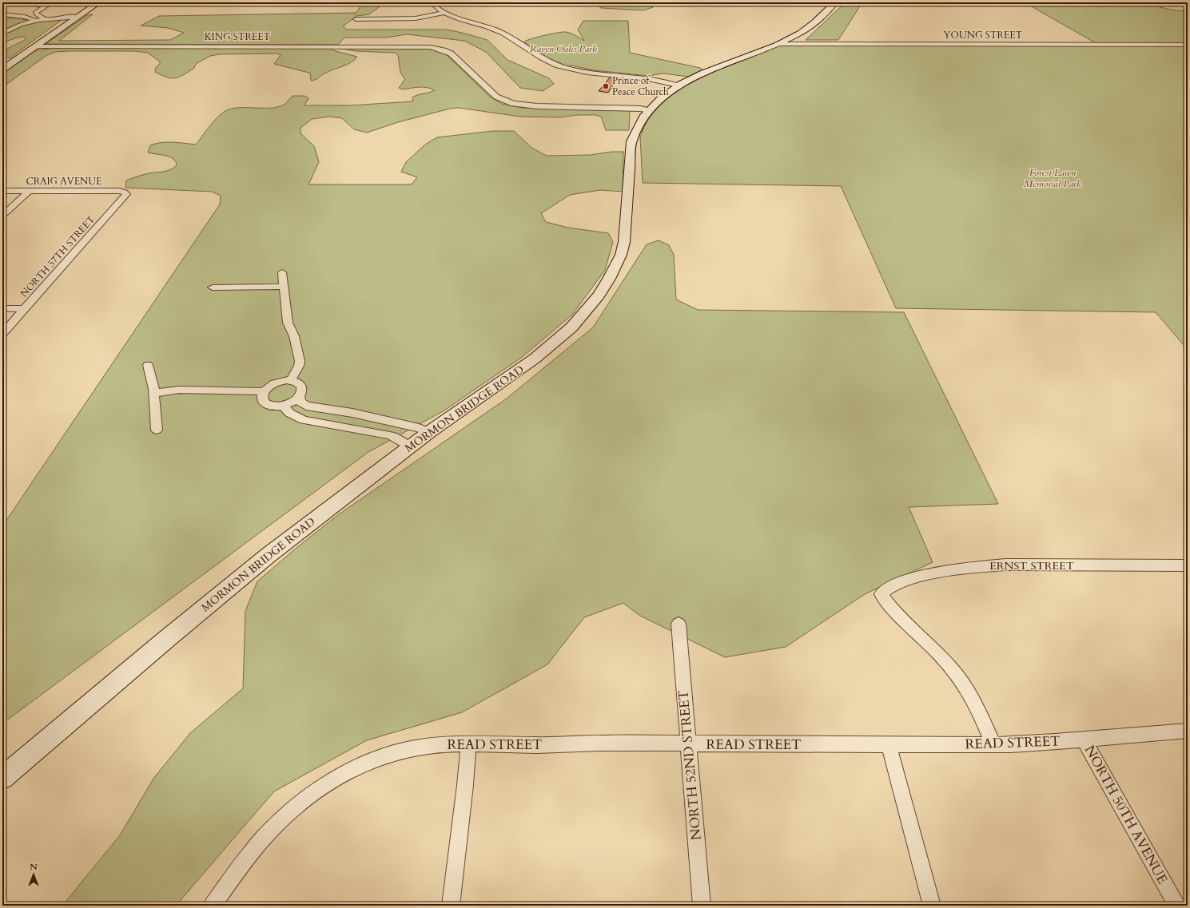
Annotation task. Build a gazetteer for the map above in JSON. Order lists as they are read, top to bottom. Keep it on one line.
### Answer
{"streets":{"main road":["MORMON BRIDGE ROAD"],"street":["YOUNG STREET","KING STREET","CRAIG AVENUE","NORTH 57TH STREET","ERNST STREET","READ STREET","NORTH 52ND STREET","NORTH 50TH AVENUE"]},"crossings":[["YOUNG STREET","MORMON BRIDGE ROAD"],["KING STREET","MORMON BRIDGE ROAD"],["CRAIG AVENUE","NORTH 57TH STREET"],["ERNST STREET","READ STREET"],["READ STREET","NORTH 52ND STREET"],["READ STREET","NORTH 50TH AVENUE"]],"parks":["Raven Oaks Park","Forest Lawn Memorial Park"],"places":["Prince of Peace Church"],"north":"top"}
